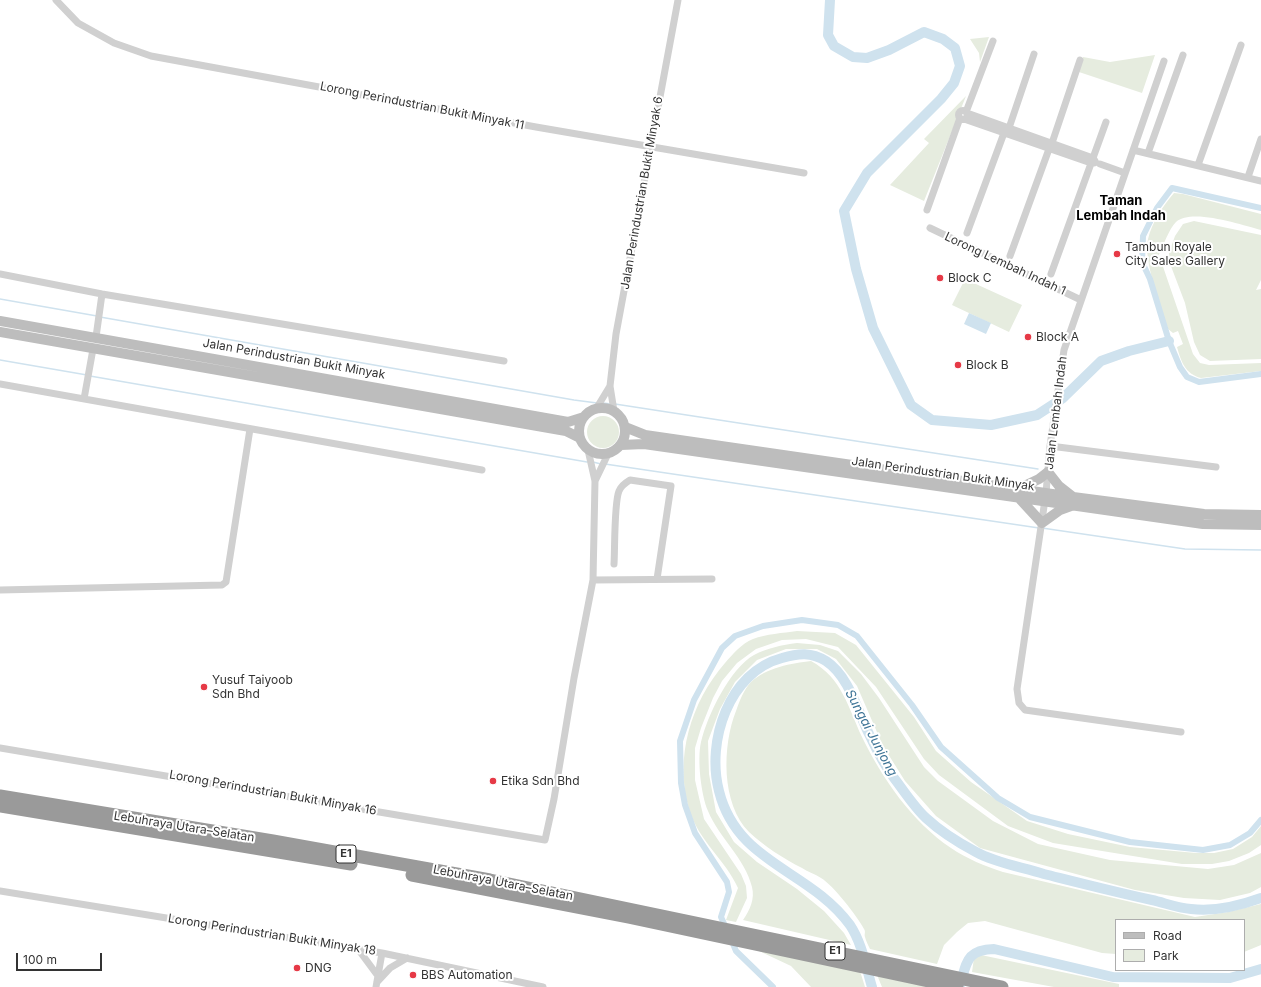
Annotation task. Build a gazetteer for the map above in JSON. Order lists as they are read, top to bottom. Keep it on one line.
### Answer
{"streets":{"highway":["Lebuhraya Utara–Selatan","E1"],"main road":["Jalan Perindustrian Bukit Minyak"],"street":["Lorong Perindustrian Bukit Minyak 11","Jalan Perindustrian Bukit Minyak 6","Lorong Lembah Indah 1","Jalan Lembah Indah","Lorong Perindustrian Bukit Minyak 16","Lorong Perindustrian Bukit Minyak 18"]},"crossings":[["Lorong Perindustrian Bukit Minyak 11","Jalan Perindustrian Bukit Minyak 6"],["Lorong Lembah Indah 1","Jalan Lembah Indah"],["Jalan Perindustrian Bukit Minyak","Jalan Lembah Indah"]],"districts":["Taman Lembah Indah"],"water":["Sungai Junjong"],"places":["Tambun Royale City Sales Gallery","Block C","Block A","Block B","Yusuf Taiyoob Sdn Bhd","Etika Sdn Bhd","DNG","BBS Automation"],"legend":["Road","Park"],"scale_bar":"100 m"}
